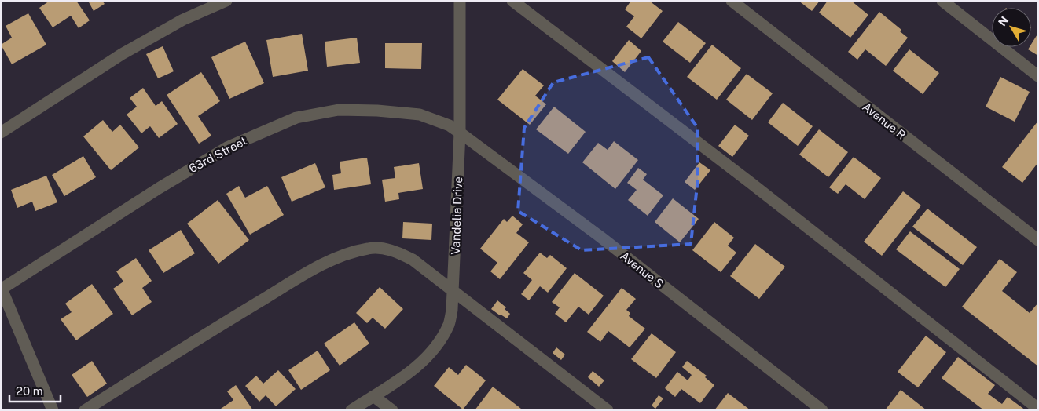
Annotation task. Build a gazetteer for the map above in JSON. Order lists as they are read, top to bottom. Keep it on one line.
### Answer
{"streets":{"street":["Avenue R","63rd Street","Vandelia Drive","Avenue S"]},"crossings":[["63rd Street","Vandelia Drive"],["63rd Street","Avenue S"],["Vandelia Drive","Avenue S"]],"scale_bar":"20 m","north":"top left"}
